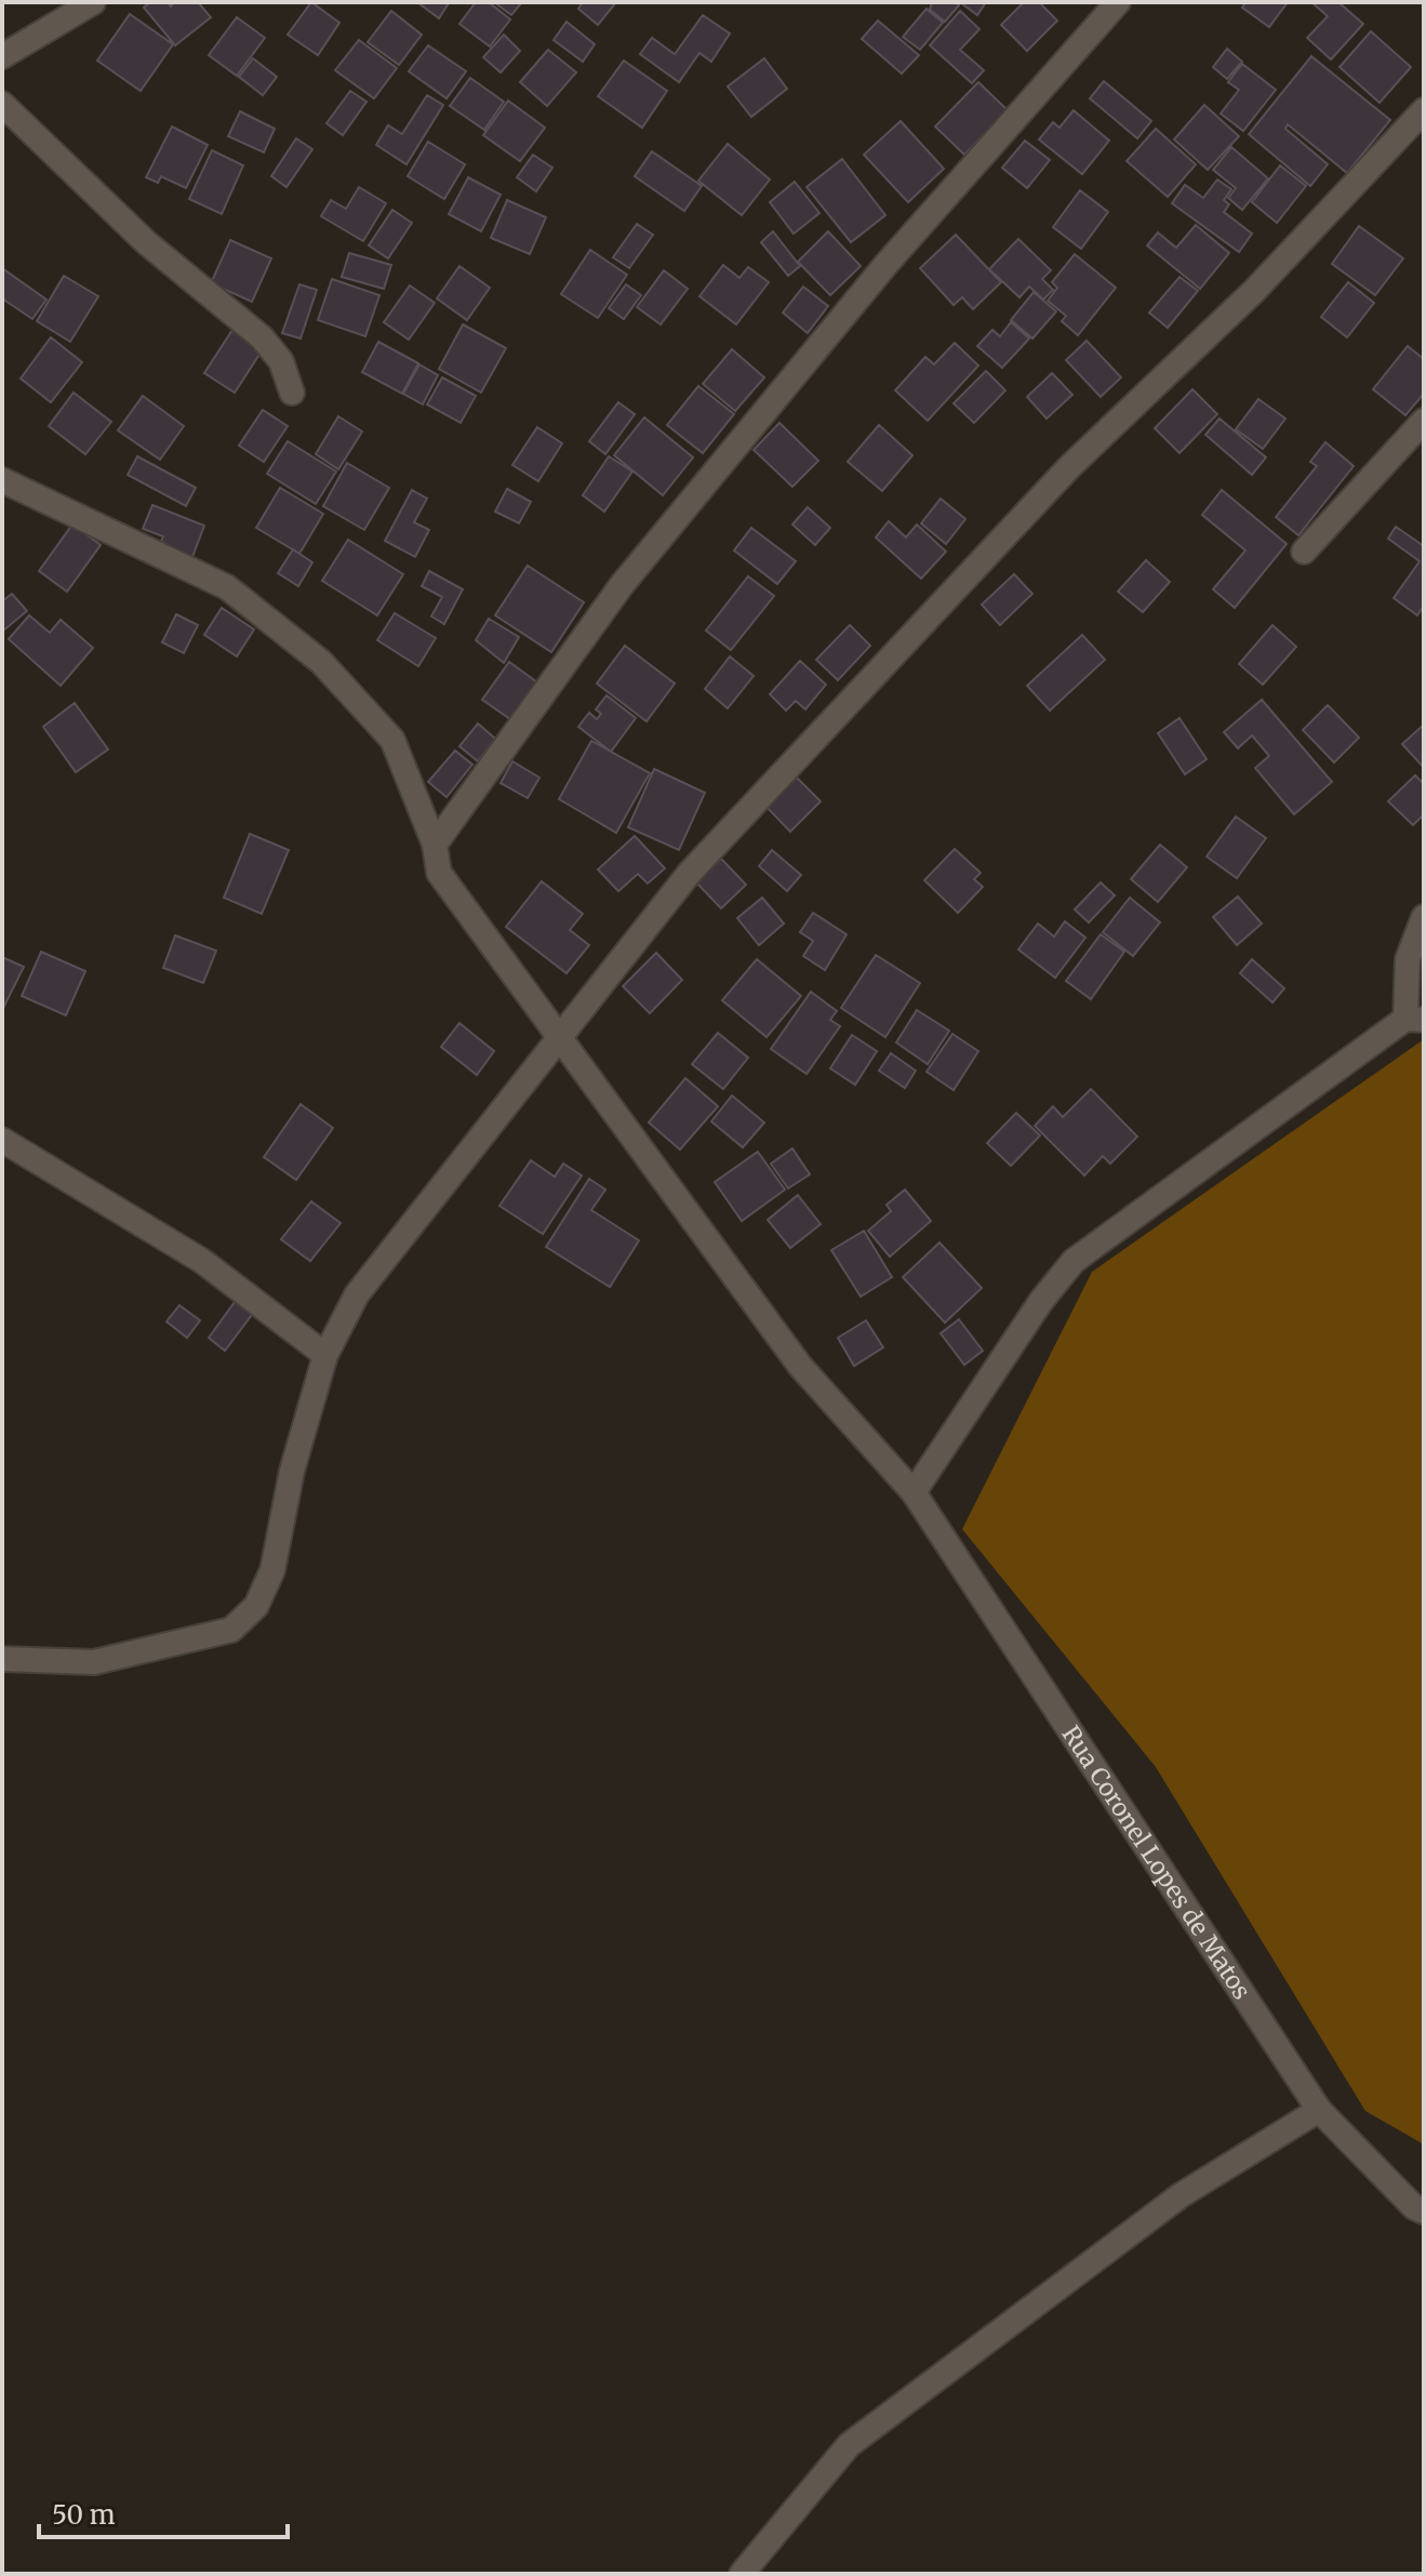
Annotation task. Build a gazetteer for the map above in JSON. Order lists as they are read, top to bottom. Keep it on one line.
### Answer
{"streets":{"street":["Rua Coronel Lopes de Matos"]},"scale_bar":"50 m"}
